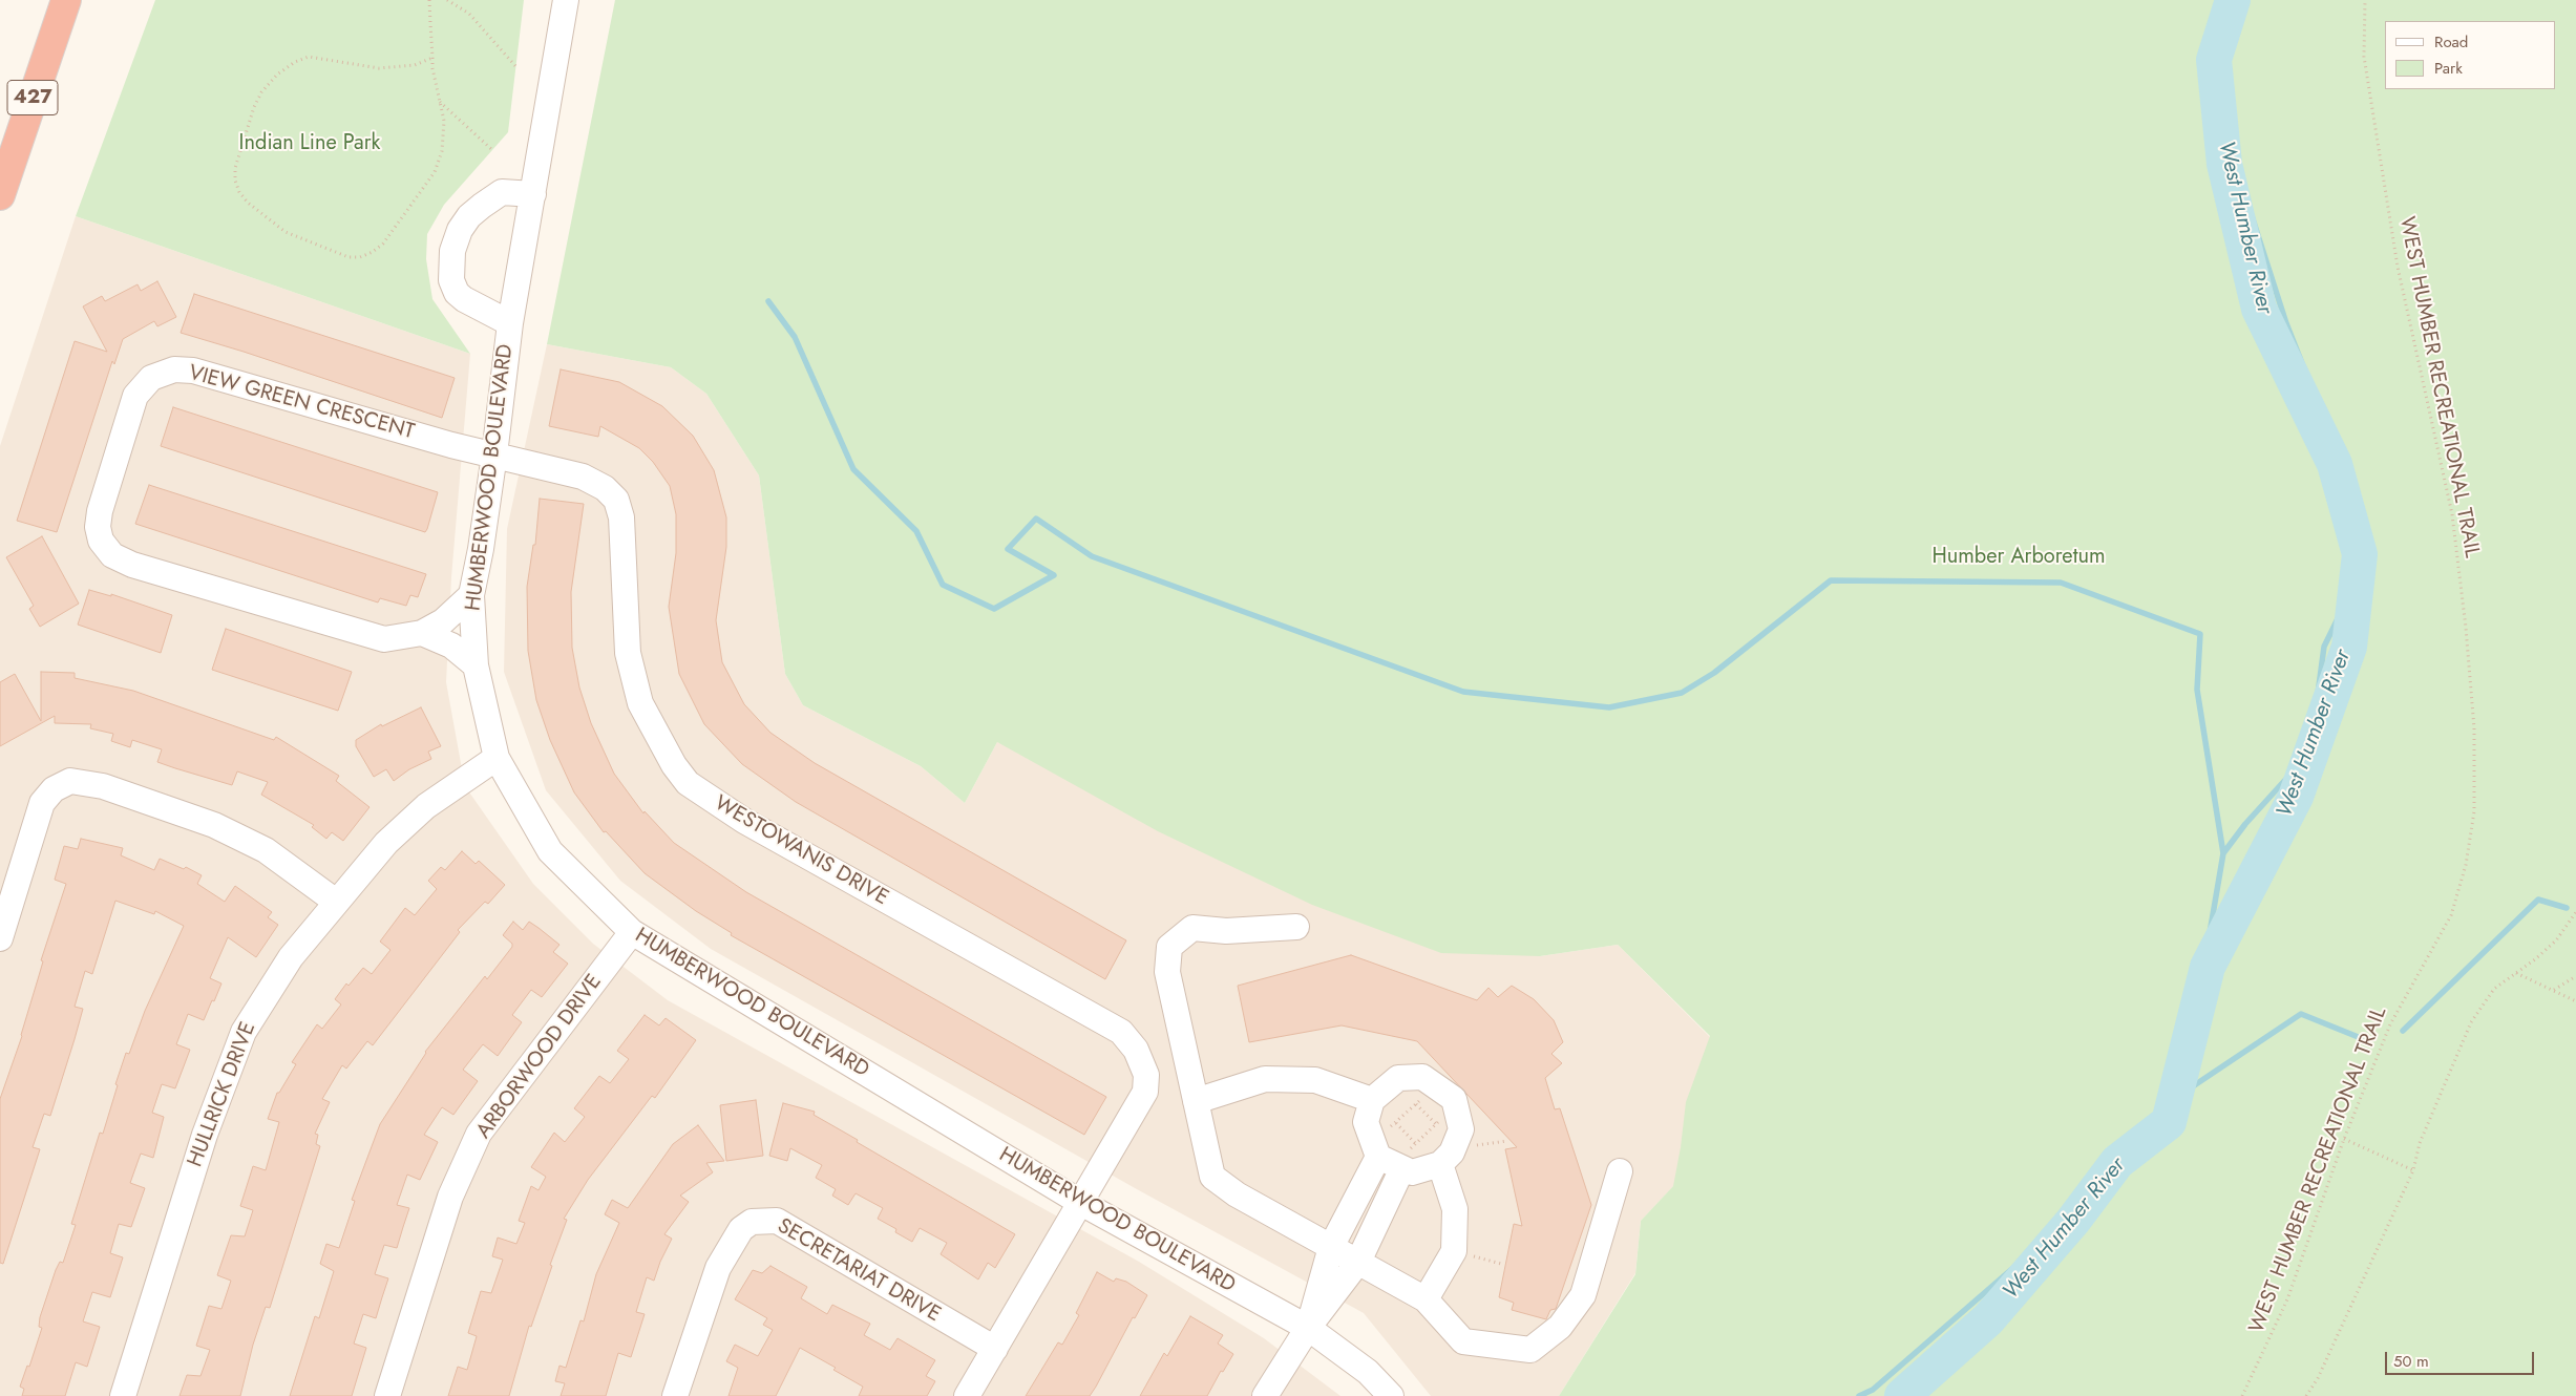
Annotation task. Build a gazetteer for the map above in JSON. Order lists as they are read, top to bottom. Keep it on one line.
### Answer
{"streets":{"highway":["427"],"street":["VIEW GREEN CRESCENT","HUMBERWOOD BOULEVARD","WESTOWANIS DRIVE","ARBORWOOD DRIVE","HULLRICK DRIVE","SECRETARIAT DRIVE"],"path":["WEST HUMBER RECREATIONAL TRAIL"]},"crossings":[["VIEW GREEN CRESCENT","HUMBERWOOD BOULEVARD"],["VIEW GREEN CRESCENT","WESTOWANIS DRIVE"],["HUMBERWOOD BOULEVARD","WESTOWANIS DRIVE"],["HUMBERWOOD BOULEVARD","ARBORWOOD DRIVE"],["HUMBERWOOD BOULEVARD","HULLRICK DRIVE"]],"water":["West Humber River"],"parks":["Indian Line Park","Humber Arboretum"],"legend":["Road","Park"],"scale_bar":"50 m"}
